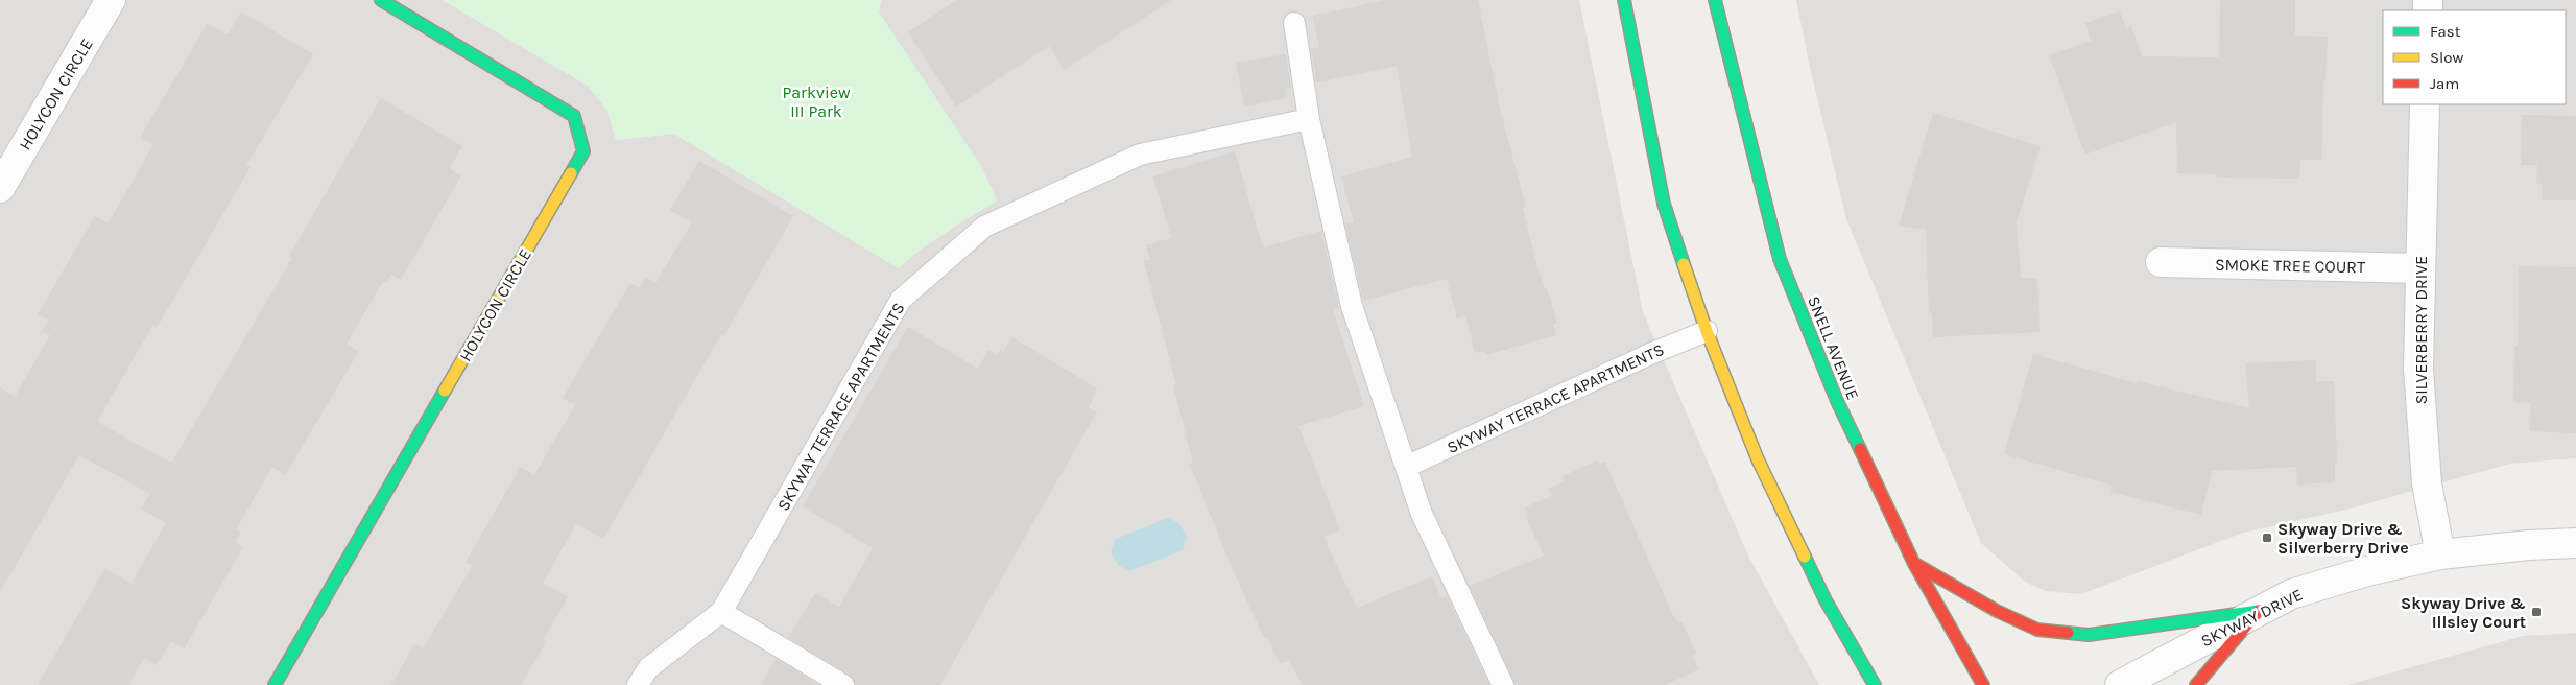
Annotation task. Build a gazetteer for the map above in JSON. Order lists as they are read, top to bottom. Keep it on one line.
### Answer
{"streets":{"main road":["HOLYCON CIRCLE","SNELL AVENUE"],"street":["SMOKE TREE COURT","SILVERBERRY DRIVE","SKYWAY DRIVE"],"lane":["SKYWAY TERRACE APARTMENTS"]},"crossings":[["SMOKE TREE COURT","SILVERBERRY DRIVE"],["SILVERBERRY DRIVE","SKYWAY DRIVE"]],"parks":["Parkview III Park"],"places":{"transit":["Skyway Drive & Silverberry Drive","Skyway Drive & Illsley Court"]},"legend":["Fast","Slow","Jam"]}
